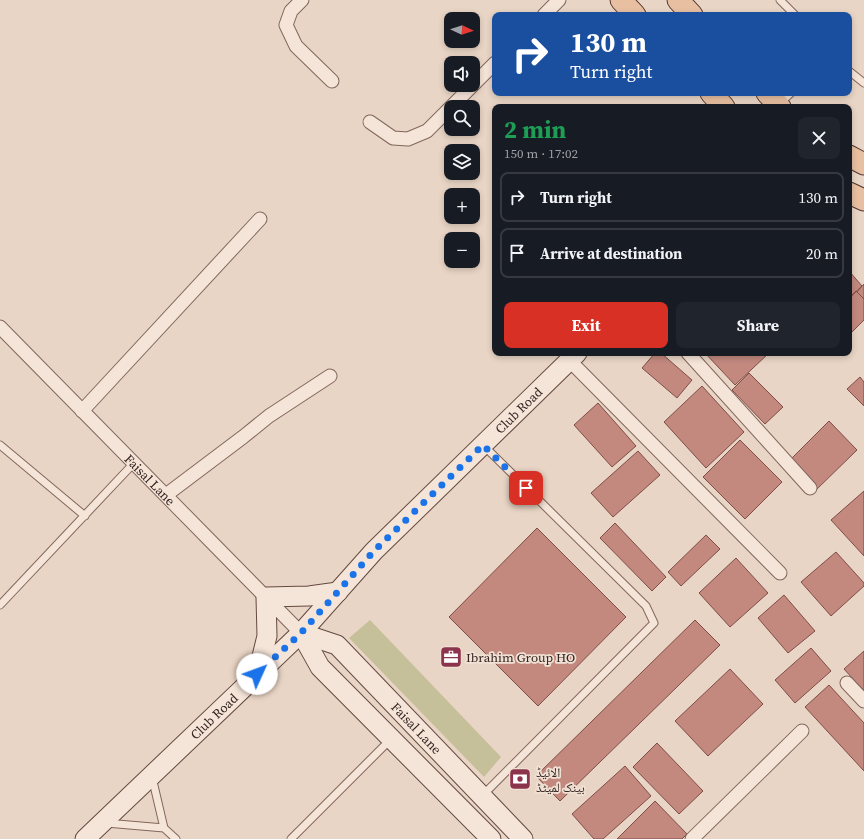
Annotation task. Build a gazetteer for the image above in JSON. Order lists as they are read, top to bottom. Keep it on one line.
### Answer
{"streets":{"main road":["Club Road","Faisal Lane"]},"crossings":[["Club Road","Faisal Lane"]],"places":{"office":["Ibrahim Group HO"],"bank":["الائیڈ بینک لمیٹڈ"]},"north":"right","page":{"map_buttons":["+","−"],"turn":["130 m","Turn right"],"heading":["2 min","150 m · 17:02"],"list":[{"name":"Turn right","value":"130 m"},{"name":"Arrive at destination","value":"20 m"}],"buttons":["Exit","Share"]}}
